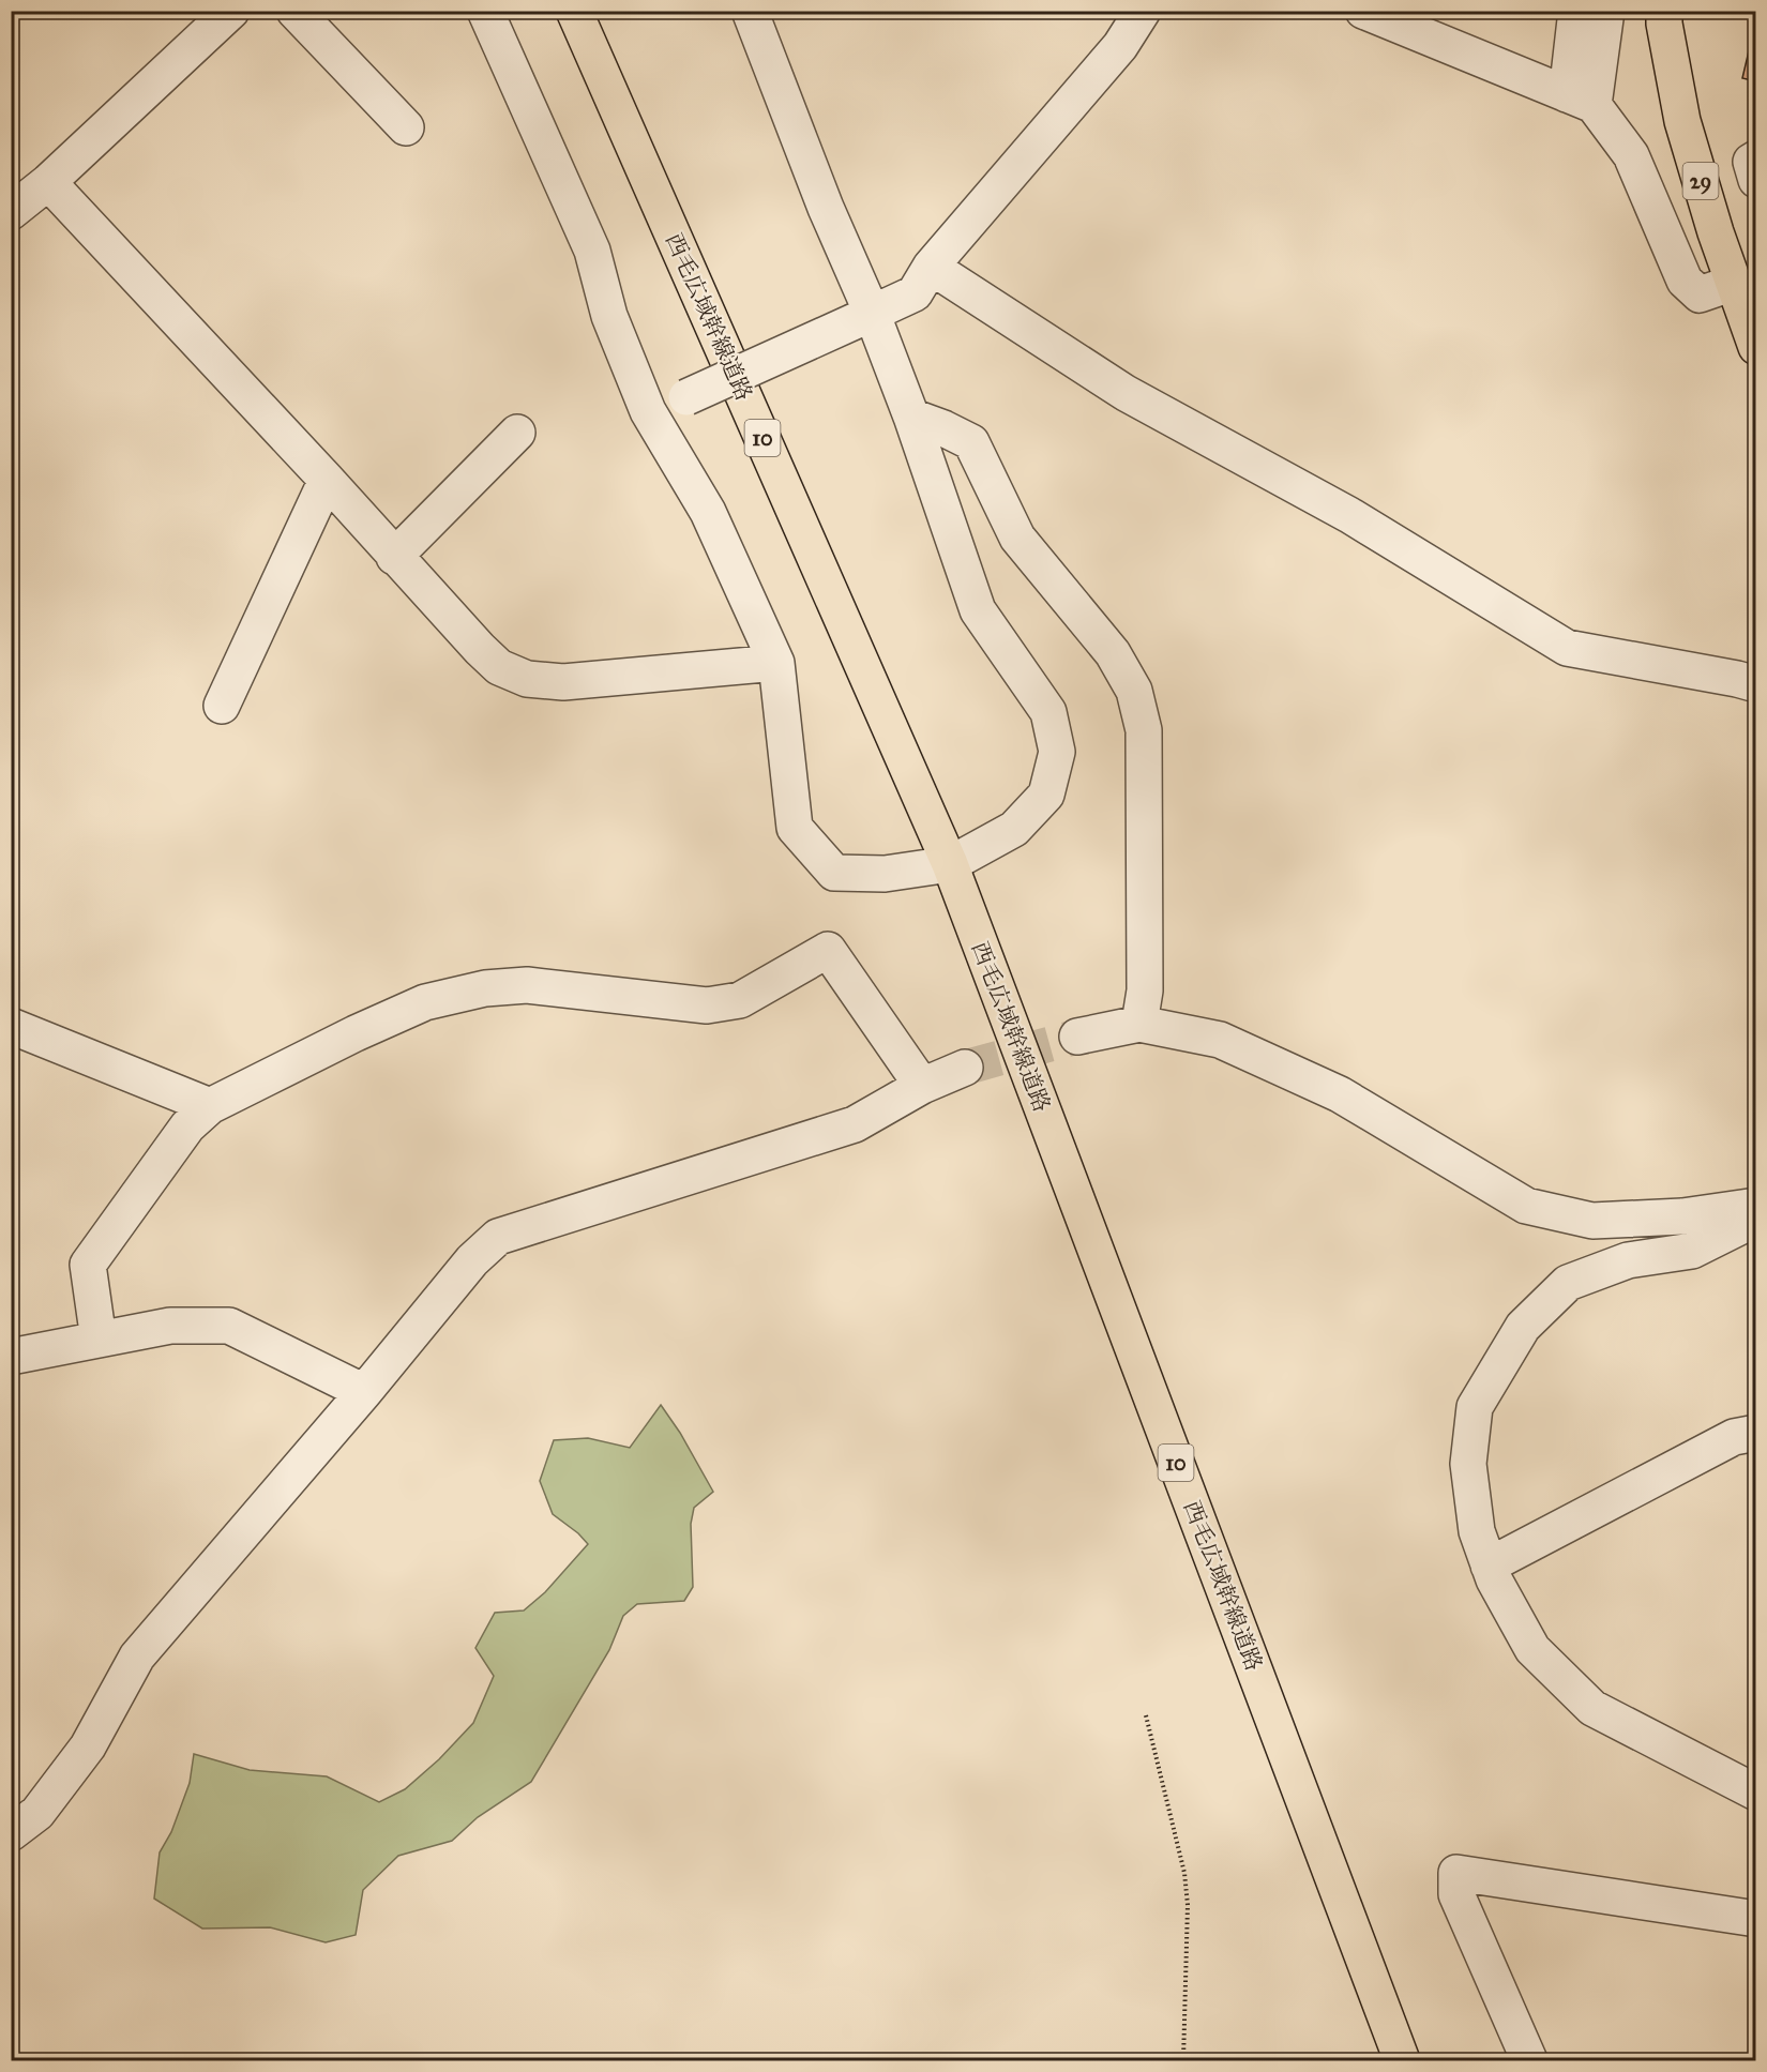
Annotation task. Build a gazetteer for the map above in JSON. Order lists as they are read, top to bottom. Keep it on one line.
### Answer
{"streets":{"main road":["29","西毛広域幹線道路","10"]}}
